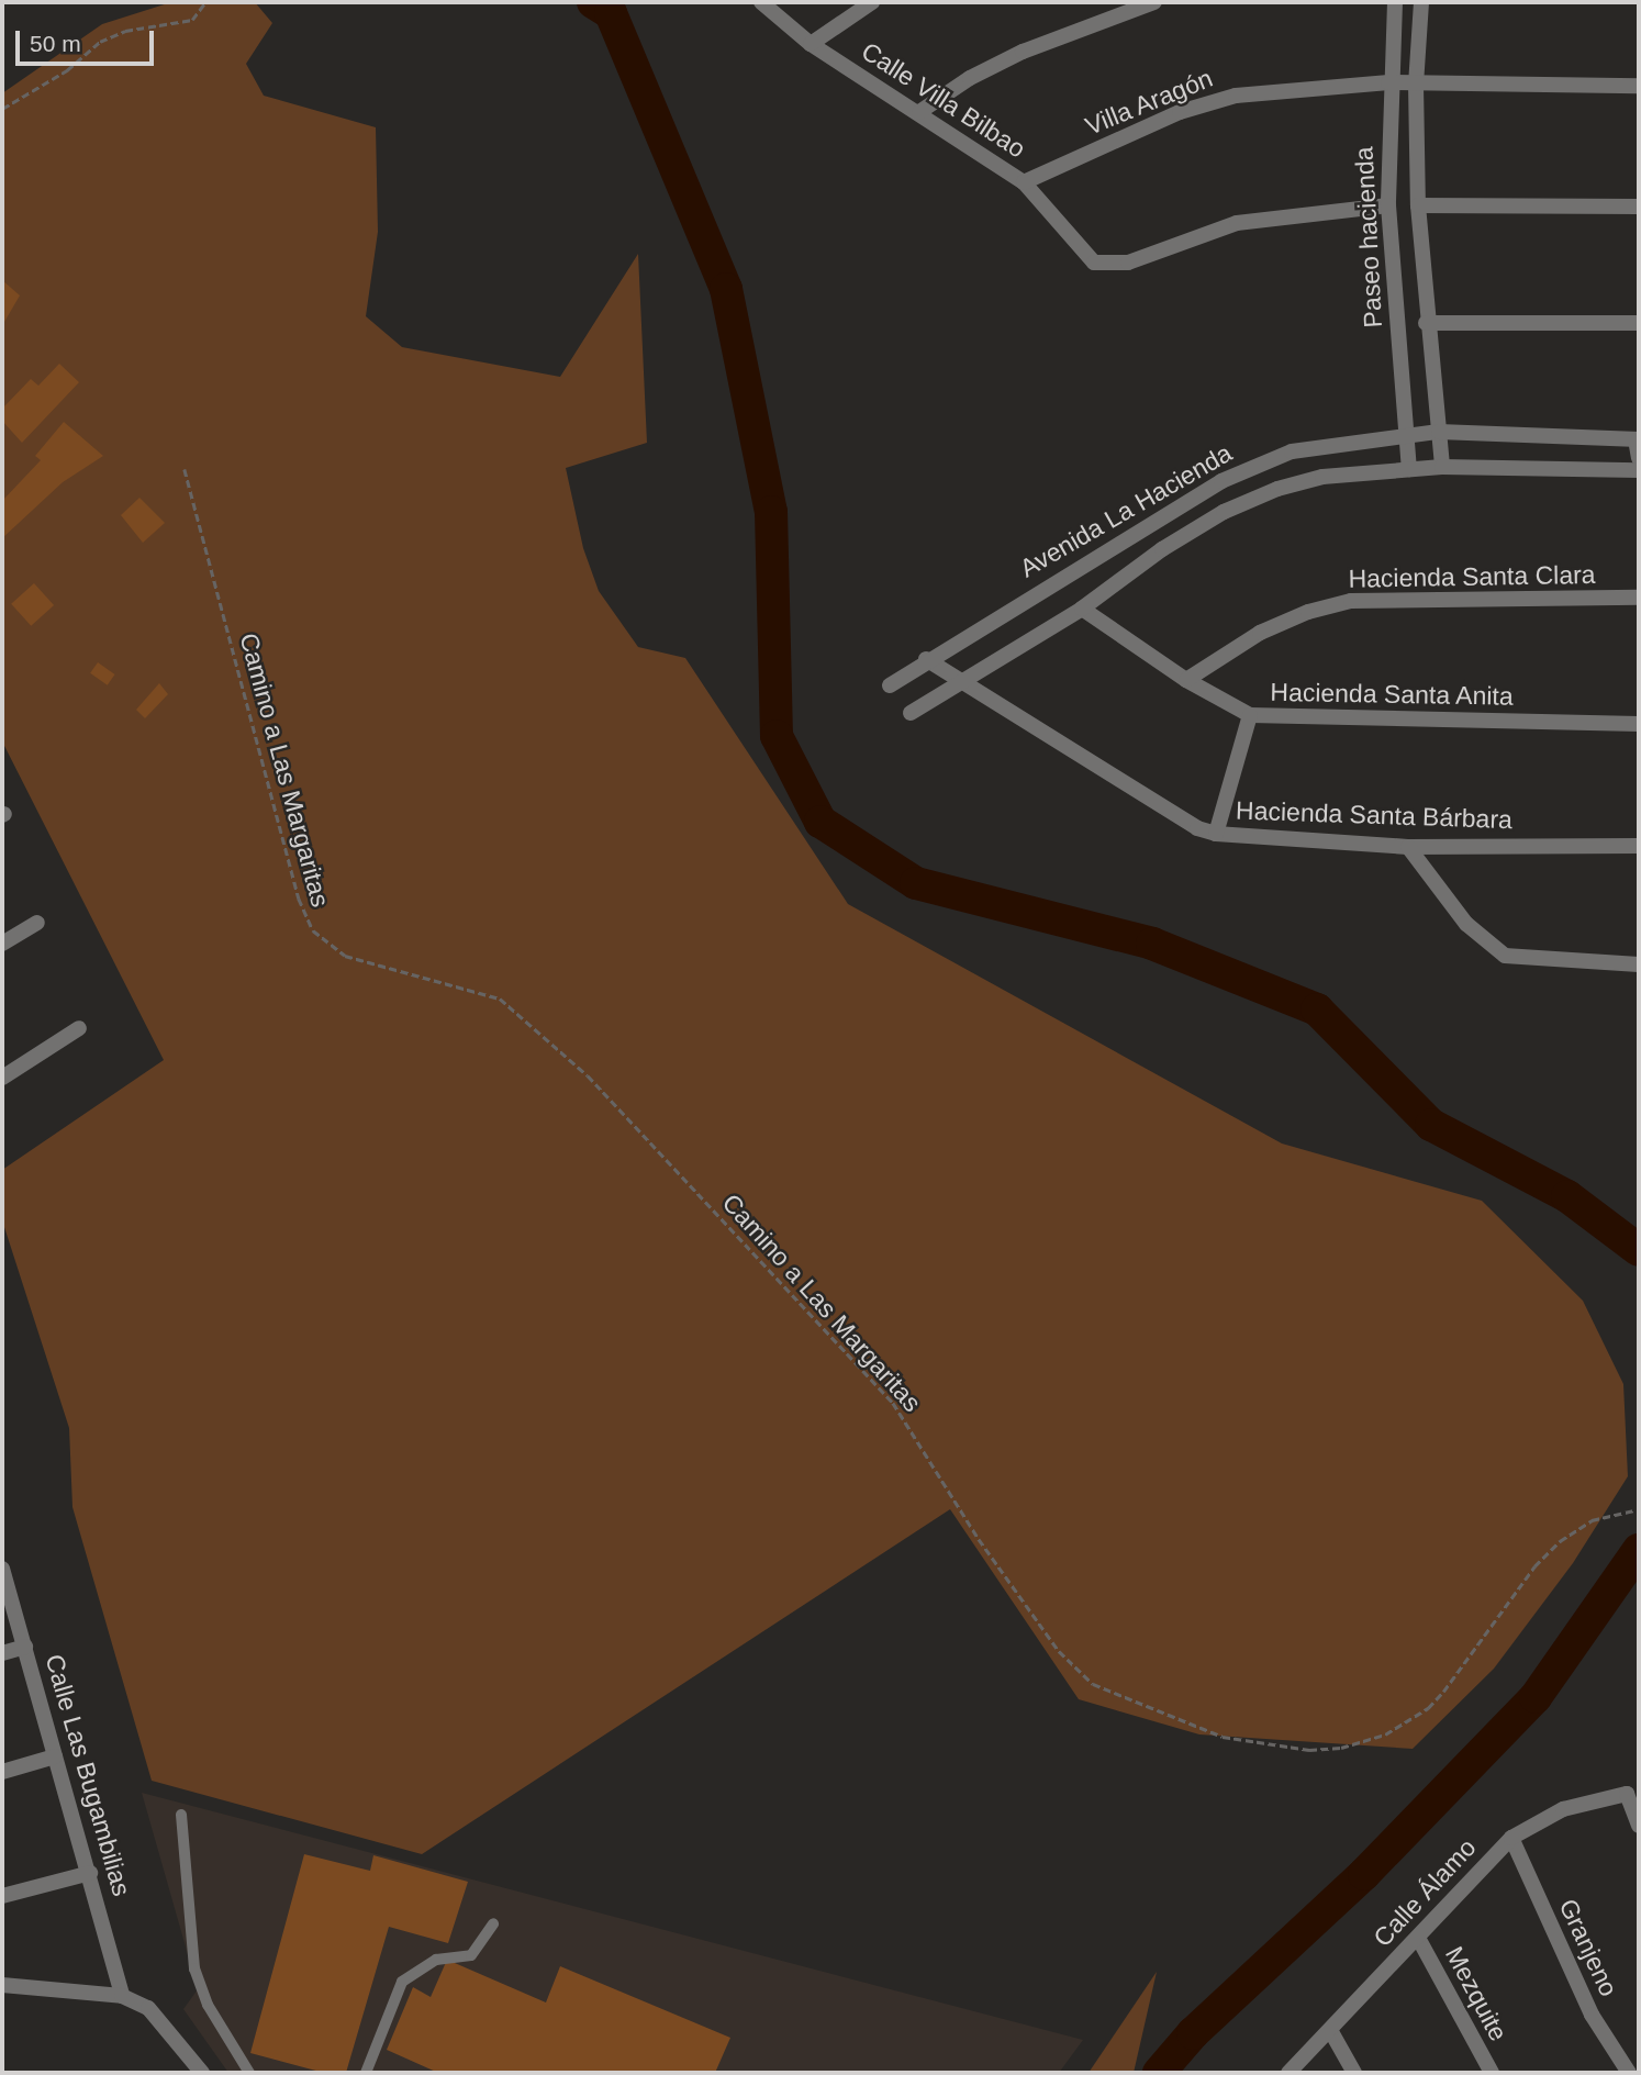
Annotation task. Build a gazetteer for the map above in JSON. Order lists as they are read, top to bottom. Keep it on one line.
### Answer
{"streets":{"street":["Calle Villa Bilbao","Villa Aragón","Paseo hacienda","Avenida La Hacienda","Hacienda Santa Clara","Hacienda Santa Anita","Hacienda Santa Bárbara","Calle Las Bugambilias","Calle Álamo","Granjeno","Mezquite"],"path":["Camino a Las Margaritas"]},"crossings":[["Calle Villa Bilbao","Villa Aragón"],["Calle Villa Bilbao","Paseo hacienda"],["Villa Aragón","Paseo hacienda"],["Paseo hacienda","Avenida La Hacienda"],["Avenida La Hacienda","Hacienda Santa Anita"],["Avenida La Hacienda","Hacienda Santa Bárbara"],["Hacienda Santa Clara","Hacienda Santa Anita"],["Calle Álamo","Granjeno"],["Calle Álamo","Mezquite"]],"scale_bar":"50 m"}
